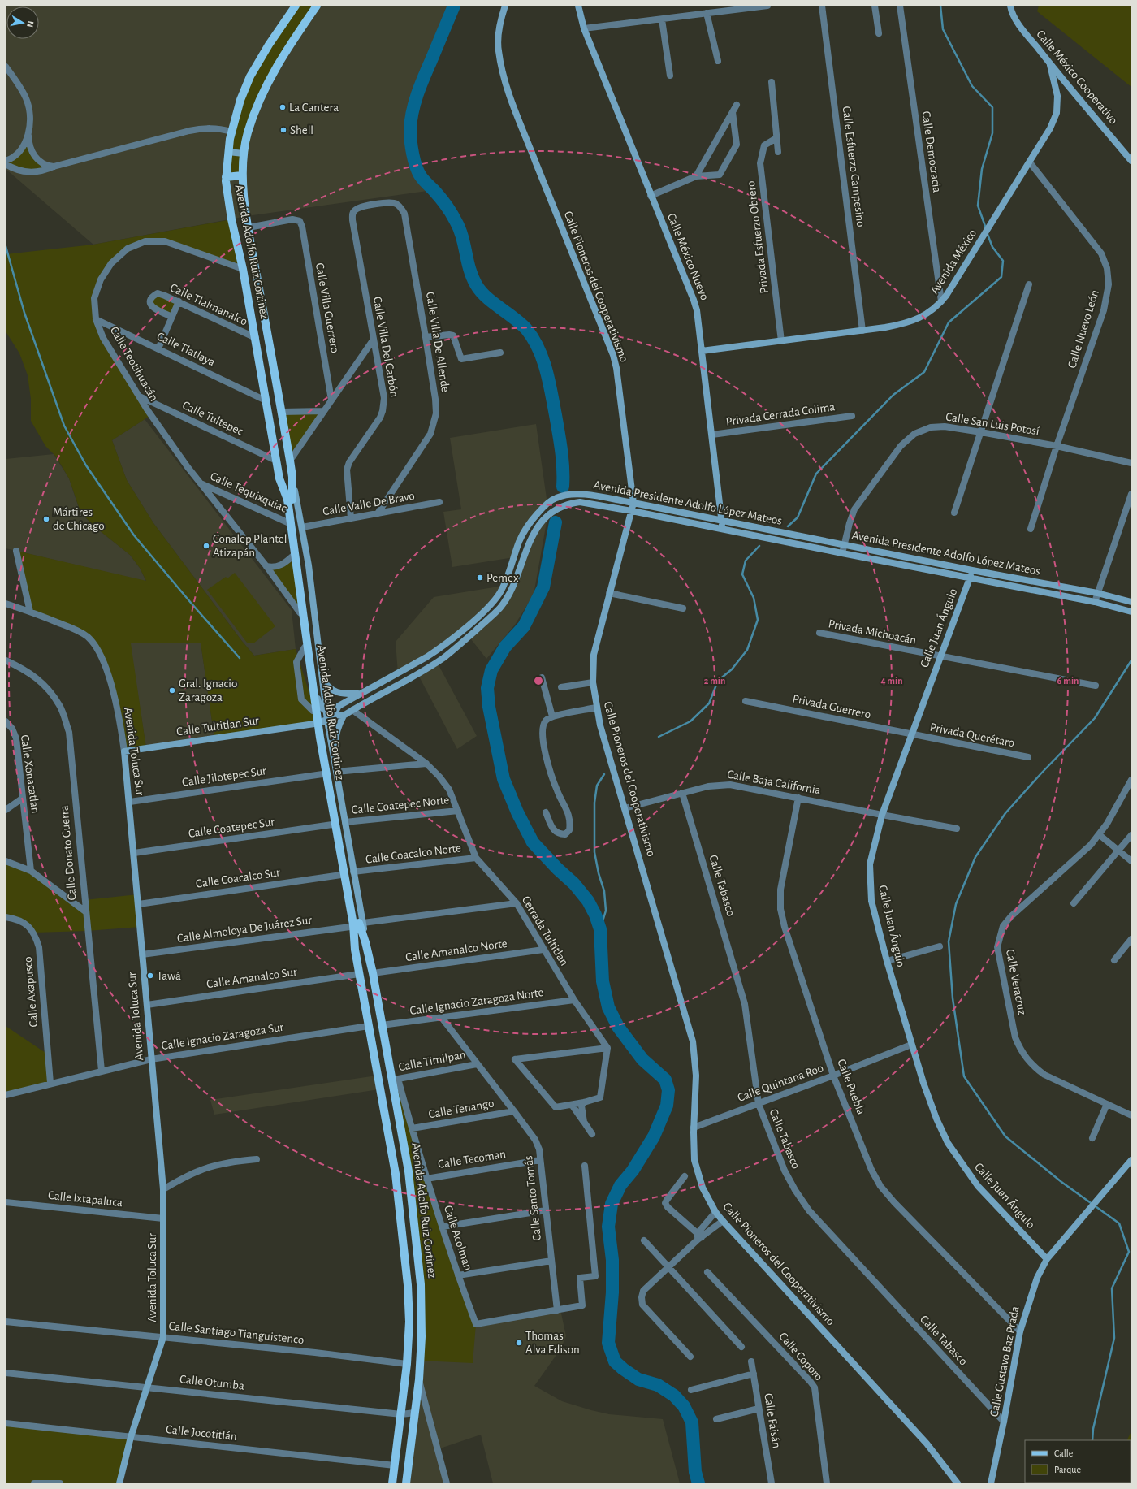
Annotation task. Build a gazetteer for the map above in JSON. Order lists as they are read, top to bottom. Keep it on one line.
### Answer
{"streets":{"main road":["Avenida Adolfo Ruiz Cortinez"],"street":["Calle México Cooperativo","Calle Democracia","Calle Esfuerzo Campesino","Privada Esfuerzo Obrero","Calle México Nuevo","Avenida México","Calle Pioneros del Cooperativismo","Calle Tlalmanalco","Calle Villa Guerrero","Calle Nuevo León","Calle Villa De Allende","Calle Villa Del Carbón","Calle Tlatlaya","Calle Teotihuacán","Privada Cerrada Colima","Calle Tultepec","Calle San Luis Potosí","Calle Tequixquiac","Avenida Presidente Adolfo López Mateos","Calle Valle De Bravo","Calle Juan Ángulo","Privada Michoacán","Privada Guerrero","Calle Tultitlan Sur","Privada Querétaro","Avenida Toluca Sur","Calle Xonacatlan","Calle Jilotepec Sur","Calle Baja California","Calle Coatepec Norte","Calle Coatepec Sur","Calle Donato Guerra","Calle Coacalco Norte","Calle Coacalco Sur","Calle Tabasco","Calle Almoloya De Juárez Sur","Cerrada Tultitlan","Calle Amanalco Norte","Calle Amanalco Sur","Calle Veracruz","Calle Axapusco","Calle Ignacio Zaragoza Norte","Calle Ignacio Zaragoza Sur","Calle Timilpan","Calle Quintana Roo","Calle Puebla","Calle Tenango","Calle Tecoman","Calle Santo Tomás","Calle Ixtapaluca","Calle Acolman","Calle Santiago Tianguistenco","Calle Coporo","Calle Gustavo Baz Prada","Calle Otumba","Calle Faisán","Calle Jocotitlán"]},"crossings":[["Calle México Cooperativo","Avenida México"],["Calle Democracia","Avenida México"],["Calle Esfuerzo Campesino","Avenida México"],["Privada Esfuerzo Obrero","Avenida México"],["Avenida Adolfo Ruiz Cortinez","Calle Tlalmanalco"],["Avenida Adolfo Ruiz Cortinez","Calle Villa Guerrero"],["Avenida Adolfo Ruiz Cortinez","Calle Tlatlaya"],["Avenida Adolfo Ruiz Cortinez","Calle Teotihuacán"],["Avenida Adolfo Ruiz Cortinez","Calle Tultepec"],["Avenida Adolfo Ruiz Cortinez","Calle Tequixquiac"],["Avenida Adolfo Ruiz Cortinez","Avenida Presidente Adolfo López Mateos"],["Avenida Adolfo Ruiz Cortinez","Calle Valle De Bravo"],["Avenida Adolfo Ruiz Cortinez","Calle Tultitlan Sur"],["Avenida Adolfo Ruiz Cortinez","Calle Jilotepec Sur"],["Avenida Adolfo Ruiz Cortinez","Calle Coatepec Norte"],["Avenida Adolfo Ruiz Cortinez","Calle Coatepec Sur"],["Avenida Adolfo Ruiz Cortinez","Calle Coacalco Norte"],["Avenida Adolfo Ruiz Cortinez","Calle Coacalco Sur"],["Avenida Adolfo Ruiz Cortinez","Calle Almoloya De Juárez Sur"],["Avenida Adolfo Ruiz Cortinez","Calle Amanalco Norte"],["Avenida Adolfo Ruiz Cortinez","Calle Amanalco Sur"],["Avenida Adolfo Ruiz Cortinez","Calle Ignacio Zaragoza Norte"],["Avenida Adolfo Ruiz Cortinez","Calle Ignacio Zaragoza Sur"],["Avenida Adolfo Ruiz Cortinez","Calle Timilpan"],["Avenida Adolfo Ruiz Cortinez","Calle Acolman"],["Avenida Adolfo Ruiz Cortinez","Calle Santiago Tianguistenco"],["Avenida Adolfo Ruiz Cortinez","Calle Otumba"],["Avenida Adolfo Ruiz Cortinez","Calle Jocotitlán"],["Calle México Nuevo","Avenida México"],["Calle México Nuevo","Privada Cerrada Colima"],["Calle México Nuevo","Avenida Presidente Adolfo López Mateos"],["Avenida México","Calle Nuevo León"],["Calle Pioneros del Cooperativismo","Avenida Presidente Adolfo López Mateos"],["Calle Pioneros del Cooperativismo","Calle Baja California"],["Calle Pioneros del Cooperativismo","Calle Quintana Roo"],["Calle Nuevo León","Calle San Luis Potosí"],["Calle Villa De Allende","Calle Villa Del Carbón"],["Calle Villa De Allende","Calle Valle De Bravo"],["Calle Villa Del Carbón","Calle Valle De Bravo"],["Calle Tlatlaya","Calle Teotihuacán"],["Calle Teotihuacán","Calle Tultepec"],["Calle Teotihuacán","Calle Tequixquiac"],["Calle San Luis Potosí","Avenida Presidente Adolfo López Mateos"],["Avenida Presidente Adolfo López Mateos","Calle Juan Ángulo"],["Avenida Presidente Adolfo López Mateos","Cerrada Tultitlan"],["Calle Juan Ángulo","Privada Michoacán"],["Calle Juan Ángulo","Privada Guerrero"],["Calle Juan Ángulo","Privada Querétaro"],["Calle Juan Ángulo","Calle Baja California"],["Calle Juan Ángulo","Calle Quintana Roo"],["Calle Juan Ángulo","Calle Gustavo Baz Prada"],["Privada Guerrero","Privada Querétaro"],["Calle Tultitlan Sur","Avenida Toluca Sur"],["Avenida Toluca Sur","Calle Jilotepec Sur"],["Avenida Toluca Sur","Calle Coatepec Sur"],["Avenida Toluca Sur","Calle Coacalco Sur"],["Avenida Toluca Sur","Calle Almoloya De Juárez Sur"],["Avenida Toluca Sur","Calle Amanalco Sur"],["Avenida Toluca Sur","Calle Ignacio Zaragoza Sur"],["Avenida Toluca Sur","Calle Ixtapaluca"],["Avenida Toluca Sur","Calle Santiago Tianguistenco"],["Avenida Toluca Sur","Calle Otumba"],["Avenida Toluca Sur","Calle Jocotitlán"],["Calle Baja California","Calle Tabasco"],["Calle Baja California","Calle Puebla"],["Calle Coatepec Norte","Cerrada Tultitlan"],["Calle Donato Guerra","Calle Ignacio Zaragoza Sur"],["Calle Coacalco Norte","Cerrada Tultitlan"],["Calle Tabasco","Calle Quintana Roo"],["Calle Tabasco","Calle Gustavo Baz Prada"],["Calle Almoloya De Juárez Sur","Cerrada Tultitlan"],["Cerrada Tultitlan","Calle Amanalco Norte"],["Cerrada Tultitlan","Calle Ignacio Zaragoza Norte"],["Calle Axapusco","Calle Ignacio Zaragoza Sur"],["Calle Ignacio Zaragoza Norte","Calle Santo Tomás"],["Calle Timilpan","Calle Santo Tomás"],["Calle Timilpan","Calle Acolman"],["Calle Quintana Roo","Calle Puebla"],["Calle Puebla","Calle Gustavo Baz Prada"],["Calle Tenango","Calle Santo Tomás"],["Calle Tenango","Calle Acolman"],["Calle Tecoman","Calle Santo Tomás"],["Calle Tecoman","Calle Acolman"],["Calle Santo Tomás","Calle Acolman"]],"places":["La Cantera","Shell","Mártires de Chicago","Conalep Plantel Atizapán","Pemex","Gral. Ignacio Zaragoza","Tawá","Thomas Alva Edison"],"legend":["Calle","Parque"],"north":"right","rings":["2 min","4 min","6 min"]}
